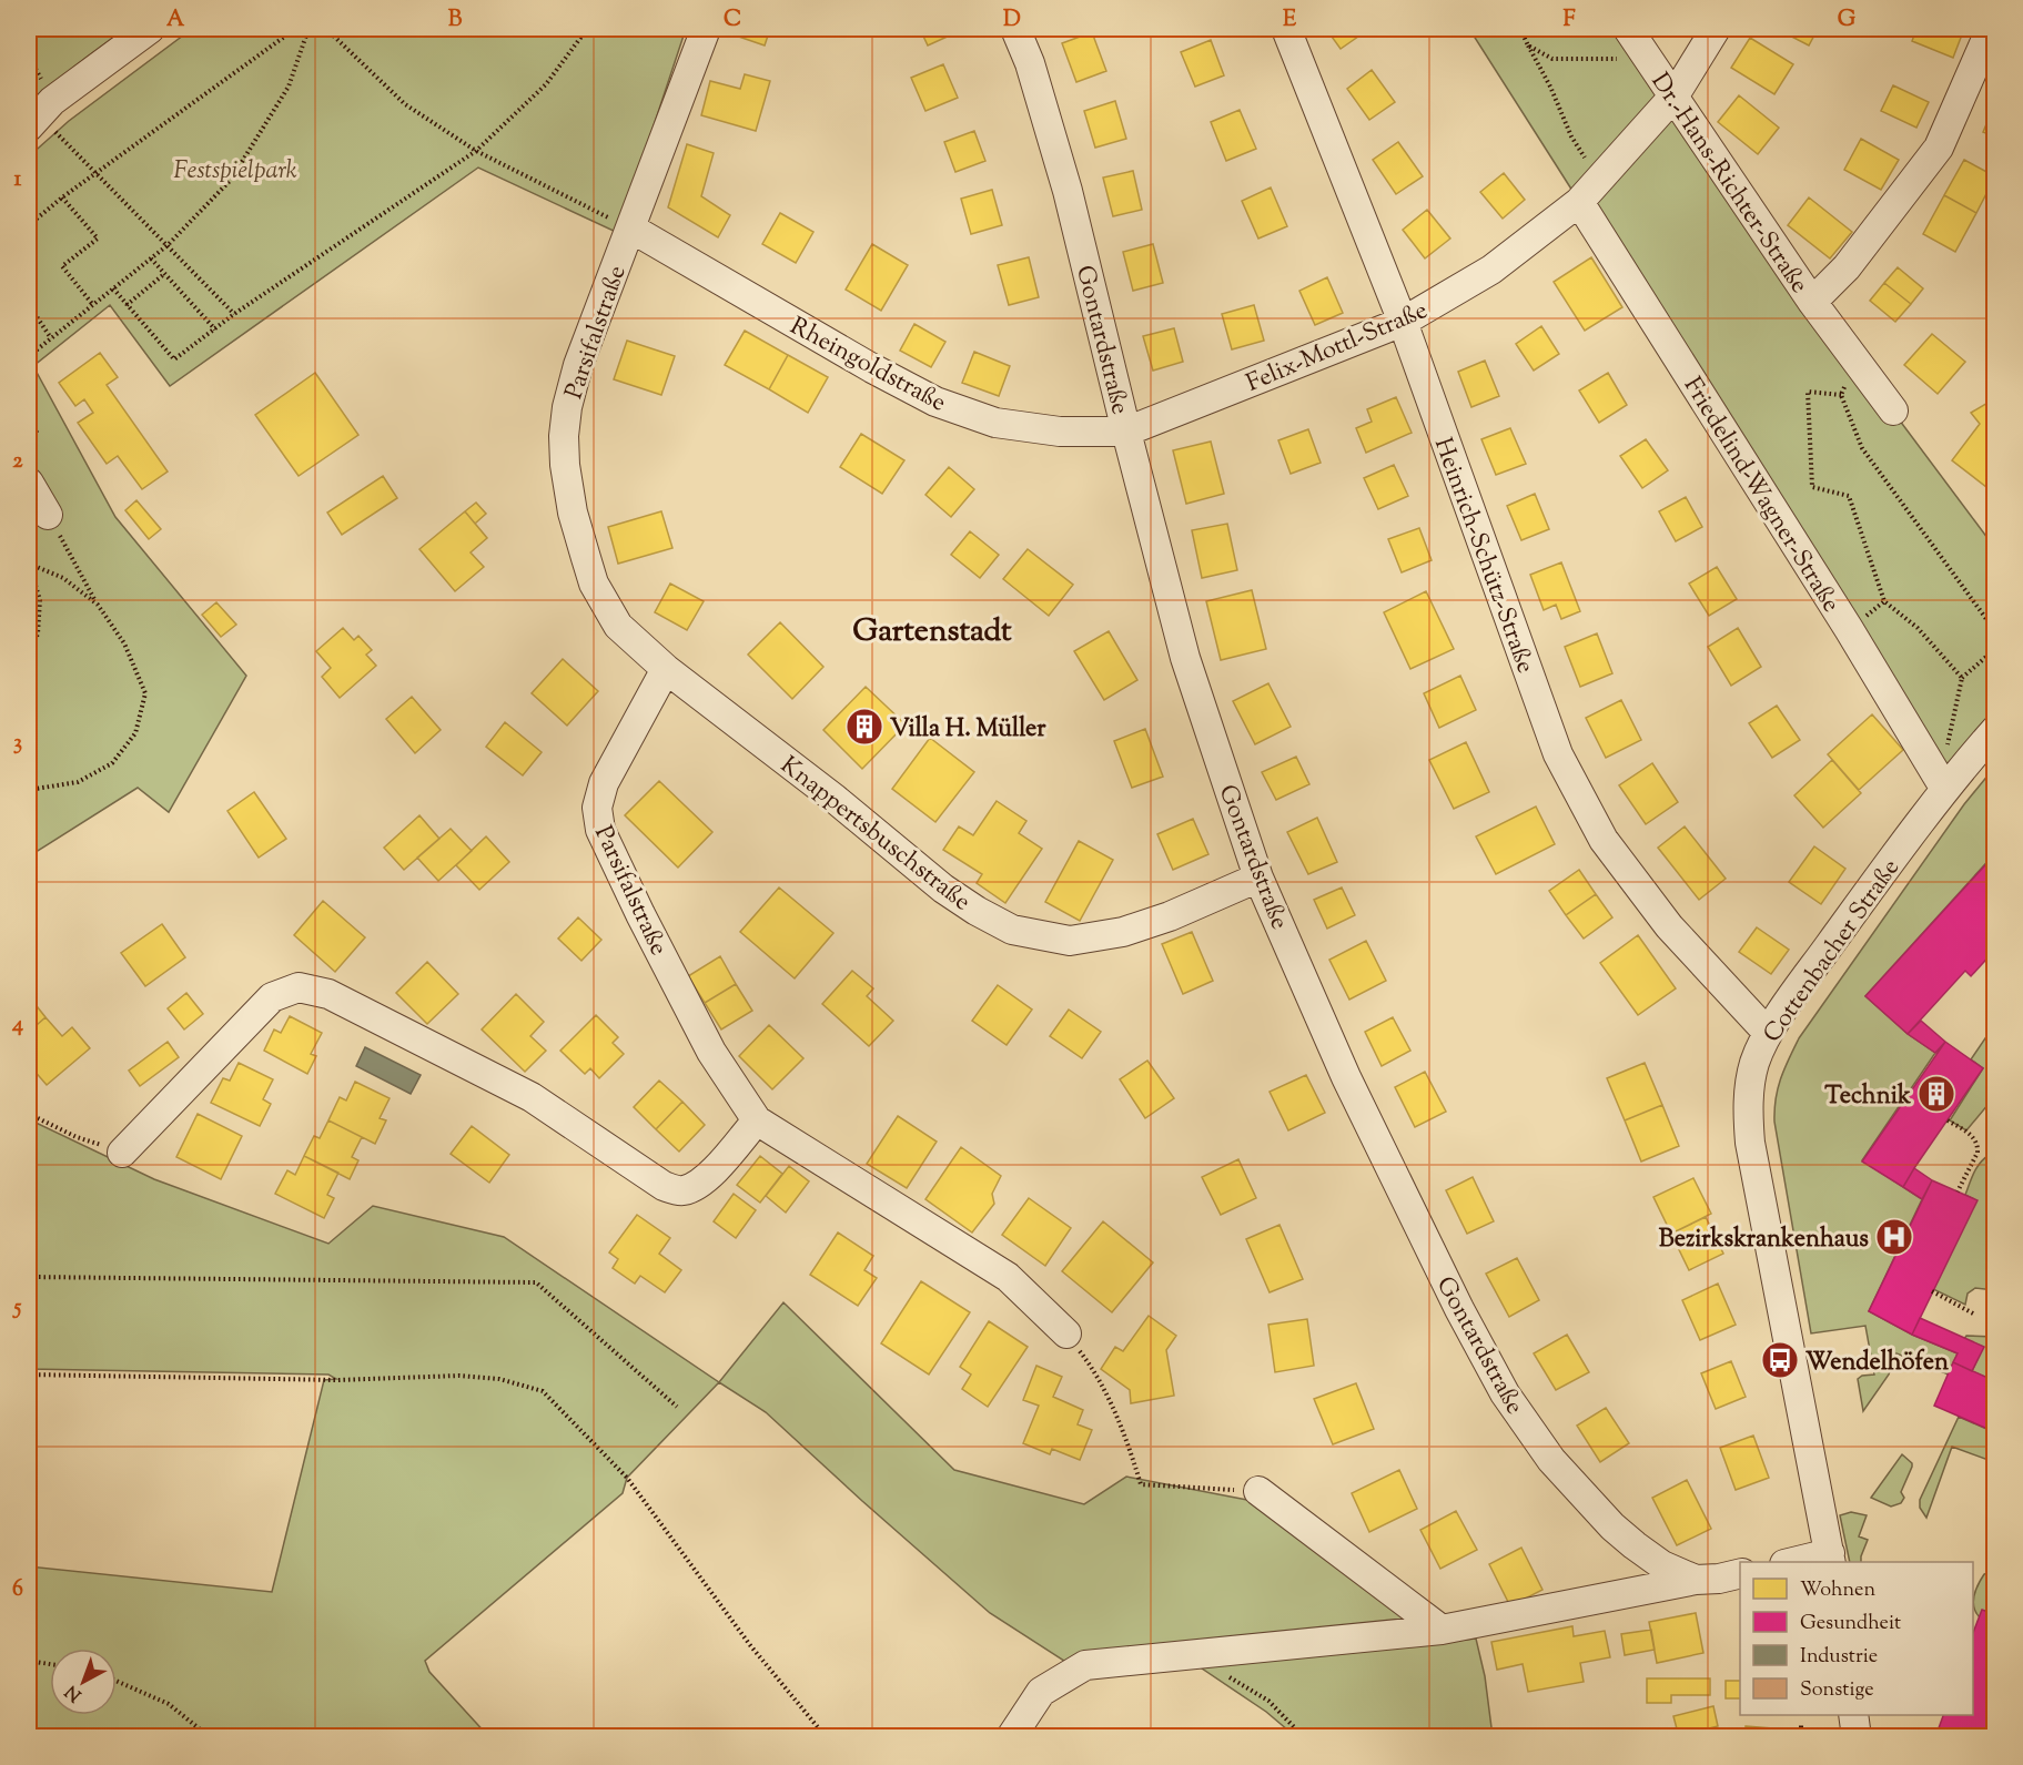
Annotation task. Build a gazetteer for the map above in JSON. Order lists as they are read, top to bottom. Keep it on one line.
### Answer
{"streets":{"street":["Dr.-Hans-Richter-Straße","Parsifalstraße","Gontardstraße","Felix-Mottl-Straße","Rheingoldstraße","Friedelind-Wagner-Straße","Heinrich-Schütz-Straße","Knappertsbuschstraße","Cottenbacher Straße"]},"crossings":[["Dr.-Hans-Richter-Straße","Felix-Mottl-Straße"],["Parsifalstraße","Rheingoldstraße"],["Parsifalstraße","Knappertsbuschstraße"],["Gontardstraße","Felix-Mottl-Straße"],["Gontardstraße","Rheingoldstraße"],["Gontardstraße","Knappertsbuschstraße"],["Felix-Mottl-Straße","Rheingoldstraße"],["Felix-Mottl-Straße","Friedelind-Wagner-Straße"],["Felix-Mottl-Straße","Heinrich-Schütz-Straße"],["Friedelind-Wagner-Straße","Cottenbacher Straße"],["Heinrich-Schütz-Straße","Cottenbacher Straße"]],"districts":["Gartenstadt"],"parks":["Festspielpark"],"places":{"building":["Villa H. Müller","Technik"],"hospital":["Bezirkskrankenhaus"],"bus stop":["Wendelhöfen"]},"legend":["Wohnen","Gesundheit","Industrie","Sonstige"],"north":"bottom left","grid":{"columns":["A","B","C","D","E","F","G"],"rows":["1","2","3","4","5","6"]}}
